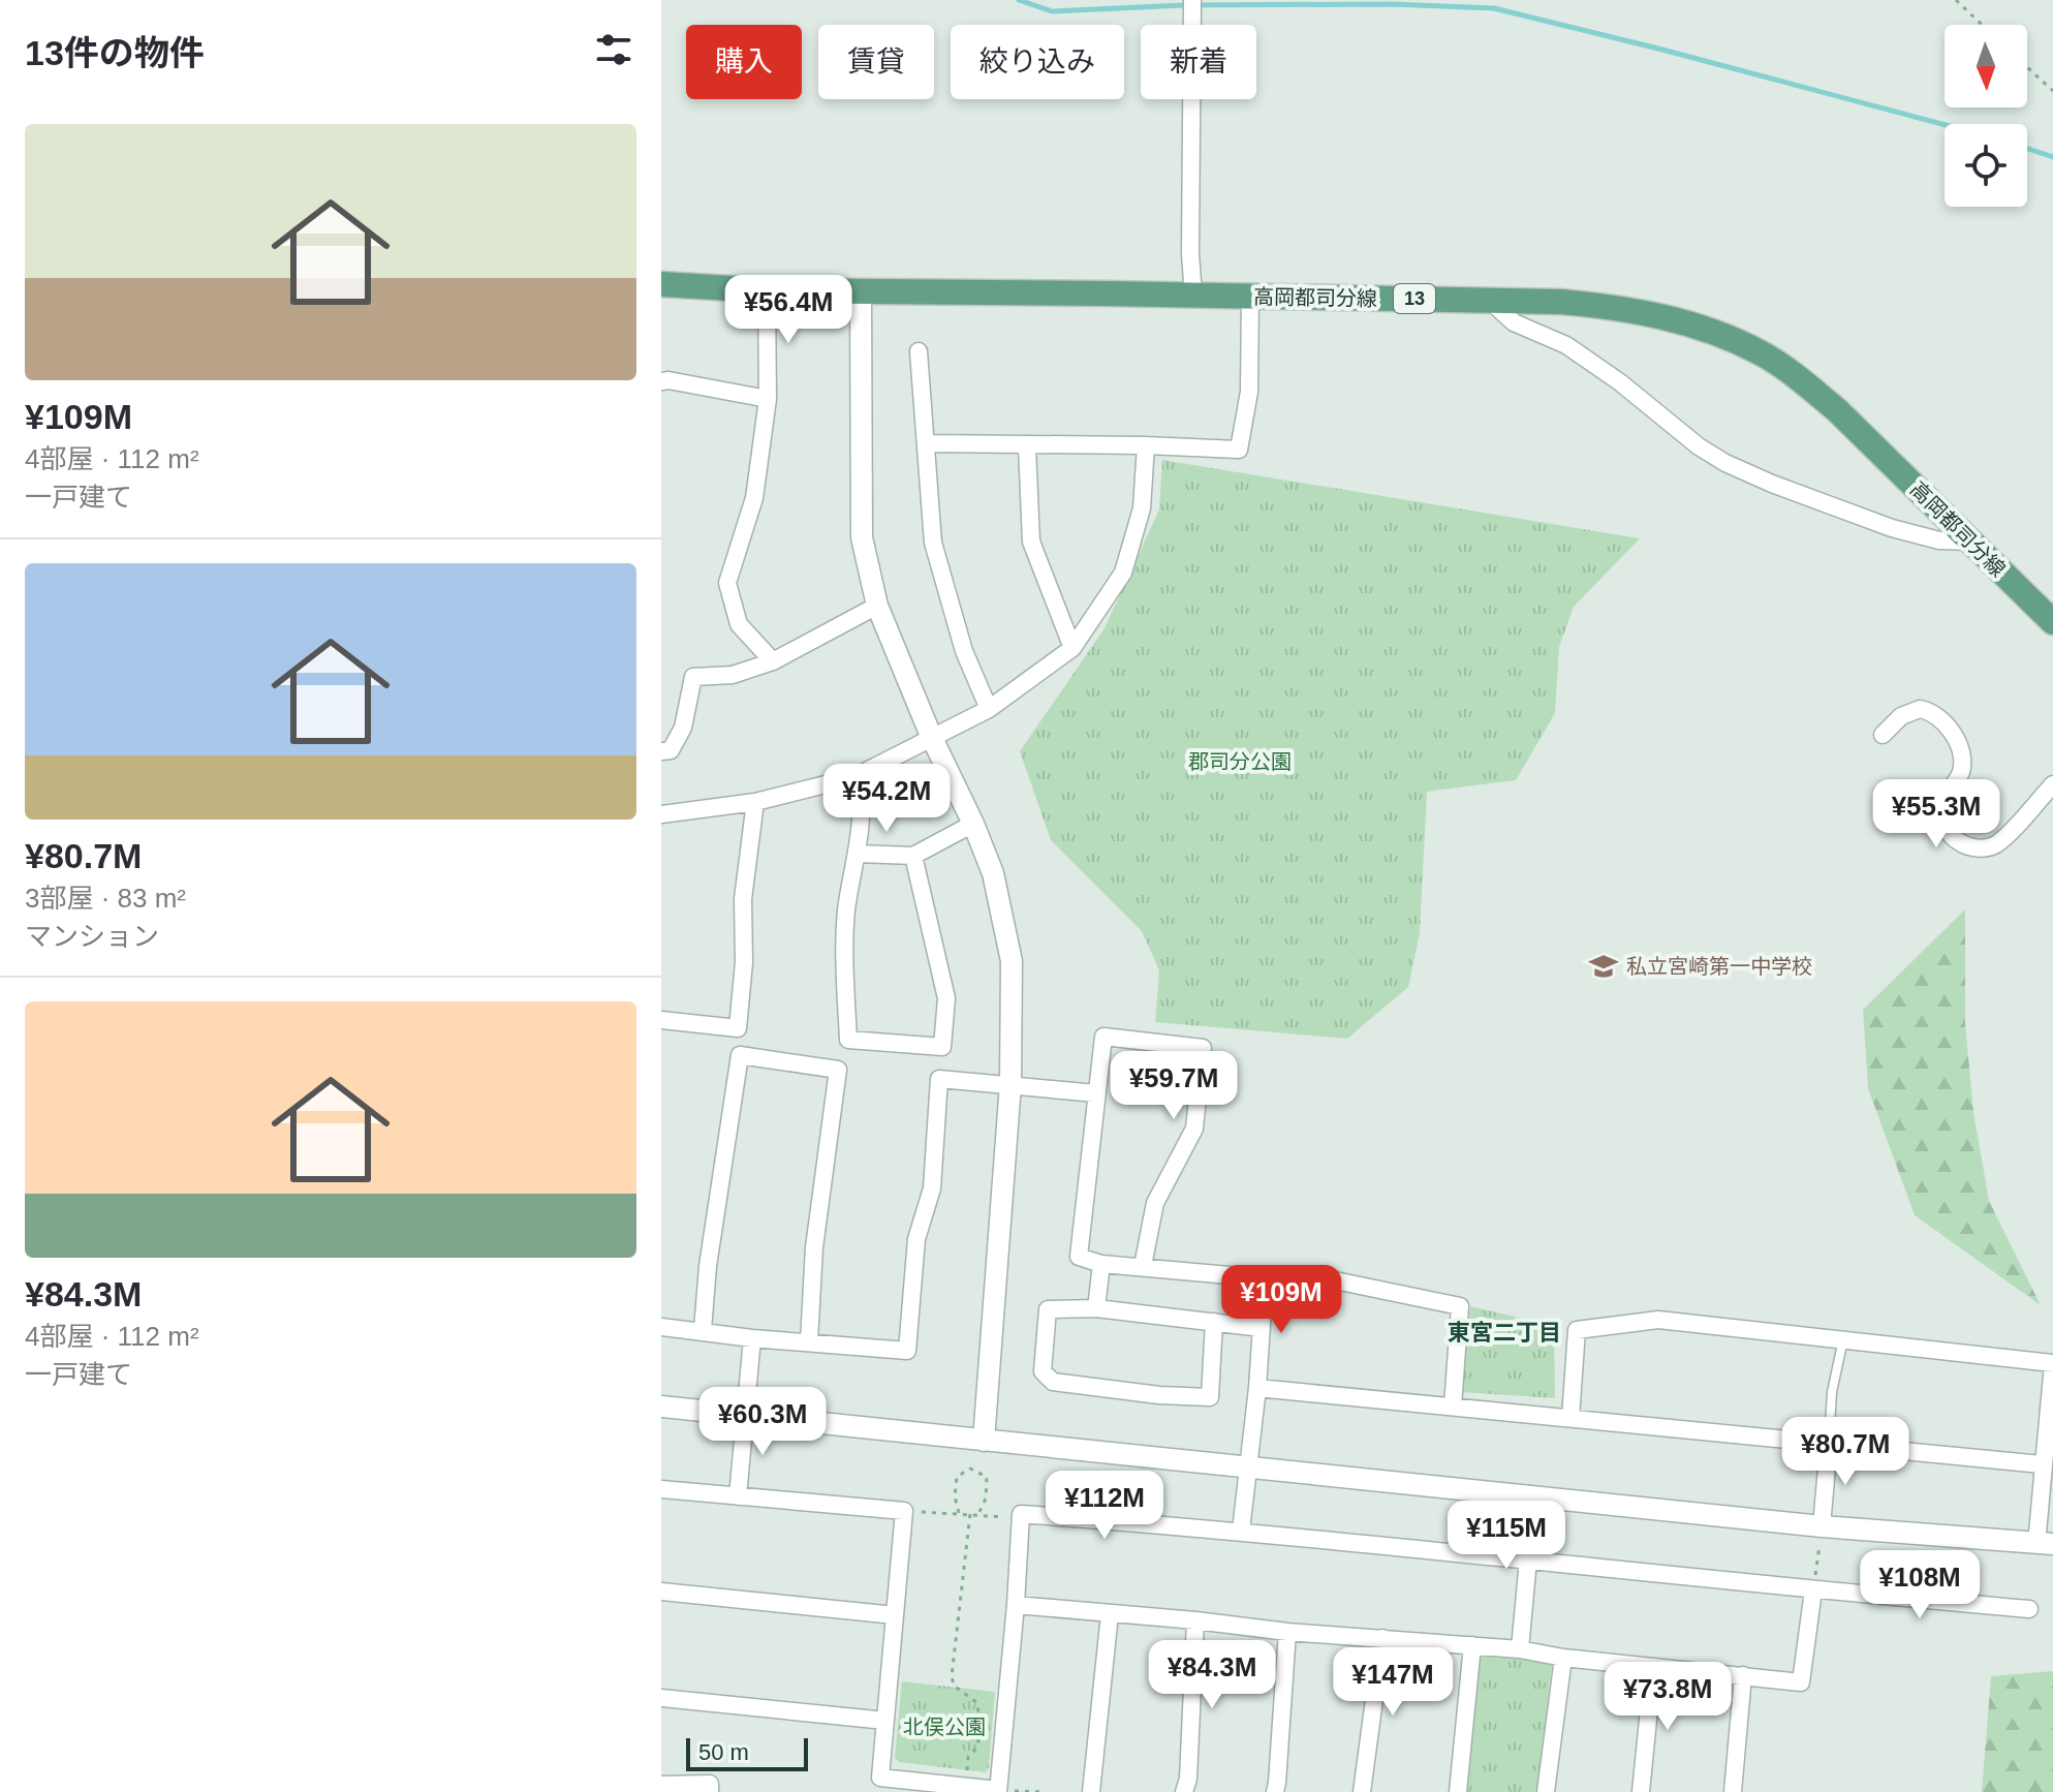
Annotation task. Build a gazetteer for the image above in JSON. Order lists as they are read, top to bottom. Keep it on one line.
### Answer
{"streets":{"main road":["高岡都司分線","13"]},"districts":["東宮二丁目"],"parks":["郡司分公園","北俣公園"],"places":{"school or university":["私立宮崎第一中学校"]},"scale_bar":"50 m","north":"bottom","page":{"heading":"13件の物件","chip":["購入","賃貸","絞り込み","新着"],"list":[{"name":"¥109M","note":"4部屋 · 112 m² · 一戸建て"},{"name":"¥80.7M","note":"3部屋 · 83 m² · マンション"},{"name":"¥84.3M","note":"4部屋 · 112 m² · 一戸建て"}],"price":["¥56.4M","¥54.2M","¥55.3M","¥59.7M","¥109M","¥60.3M","¥80.7M","¥112M","¥115M","¥108M","¥84.3M","¥147M","¥73.8M"],"scale":"50 m"}}
